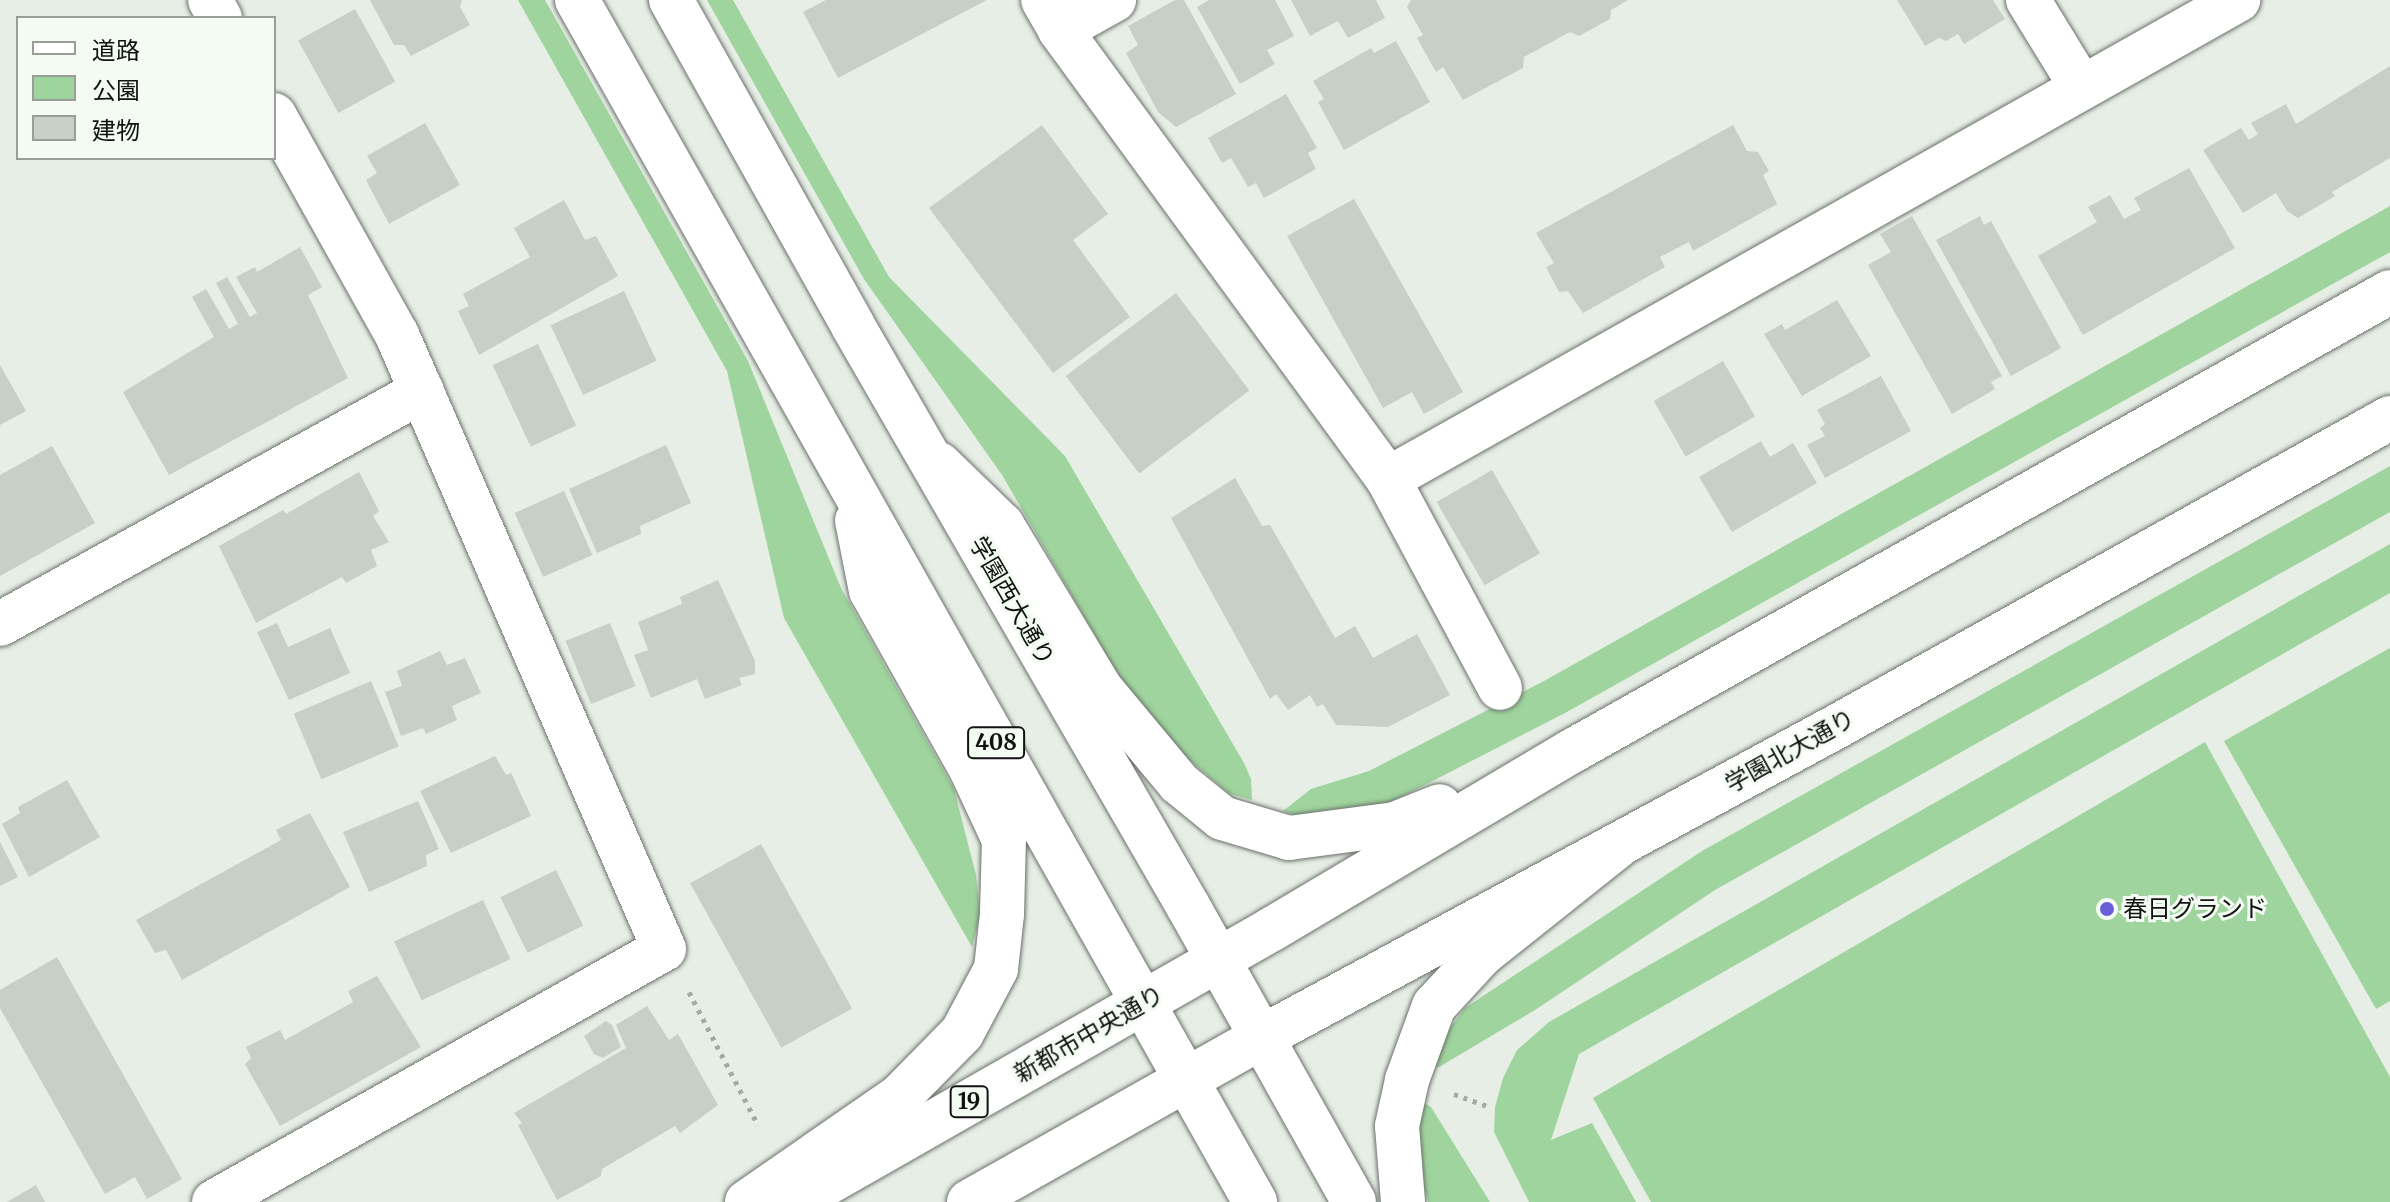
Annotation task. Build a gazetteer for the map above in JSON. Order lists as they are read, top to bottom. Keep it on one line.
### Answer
{"streets":{"main road":["学園西大通り","408","学園北大通り","新都市中央通り","19"]},"crossings":[["学園西大通り","学園北大通り"],["学園西大通り","新都市中央通り"],["408","学園北大通り"],["408","新都市中央通り"]],"places":["春日グランド"],"legend":["道路","公園","建物"]}
